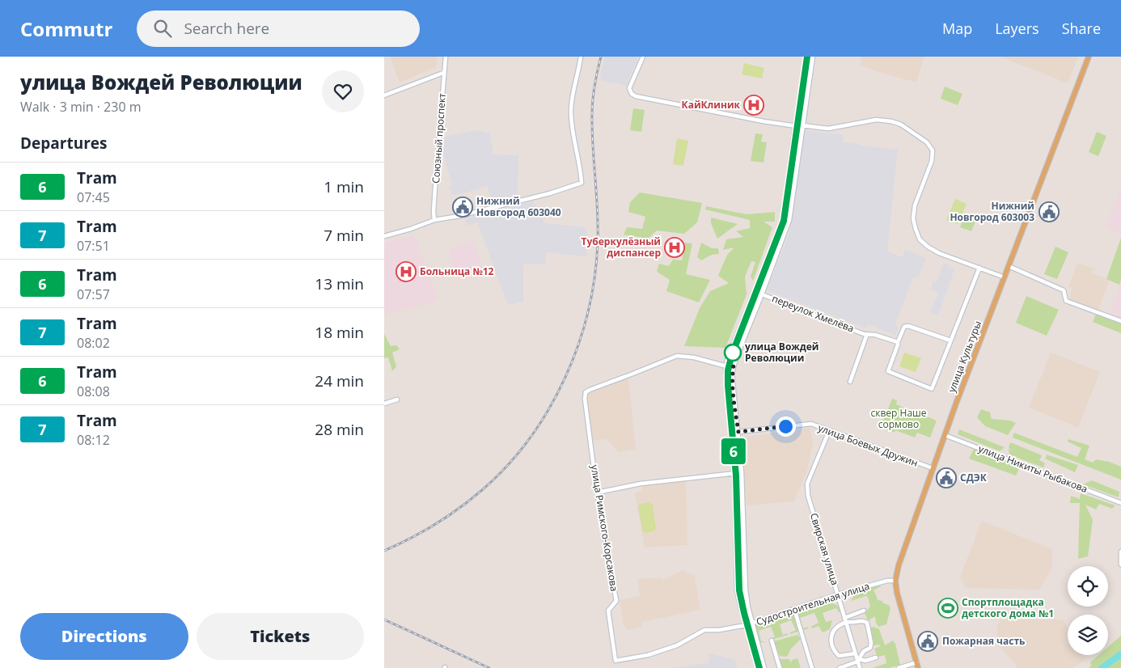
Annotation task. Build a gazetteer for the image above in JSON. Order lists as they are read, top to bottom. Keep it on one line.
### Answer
{"streets":{"main road":["улица Культуры"],"street":["Союзный проспект","переулок Хмелёва","улица Боевых Дружин","улица Никиты Рыбакова","улица Римского-Корсакова","Свирская улица","Судостроительная улица"]},"crossings":[["улица Культуры","улица Боевых Дружин"],["улица Культуры","улица Никиты Рыбакова"],["улица Культуры","Судостроительная улица"],["улица Боевых Дружин","Свирская улица"],["улица Римского-Корсакова","Судостроительная улица"],["Свирская улица","Судостроительная улица"]],"parks":["сквер Наше сормово"],"places":{"hospital":["КайКлиник","Туберкулёзный диспансер","Больница №12"],"public building":["Нижний Новгород 603040","Нижний Новгород 603003","СДЭК","Пожарная часть"],"other":["улица Вождей Революции"],"sports":["Спортплощадка детского дома №1"]},"lines":["tram line 6"],"page":{"header":"Commutr","search":"Search here","nav":["Map","Layers","Share"],"heading":[["улица Вождей Революции","Walk · 3 min · 230 m"],"Departures"],"on_map":"6","list":[{"mark":"6","name":"Tram","note":"07:45","value":"1 min"},{"mark":"7","name":"Tram","note":"07:51","value":"7 min"},{"mark":"6","name":"Tram","note":"07:57","value":"13 min"},{"mark":"7","name":"Tram","note":"08:02","value":"18 min"},{"mark":"6","name":"Tram","note":"08:08","value":"24 min"},{"mark":"7","name":"Tram","note":"08:12","value":"28 min"}],"buttons":["Directions","Tickets"]}}
